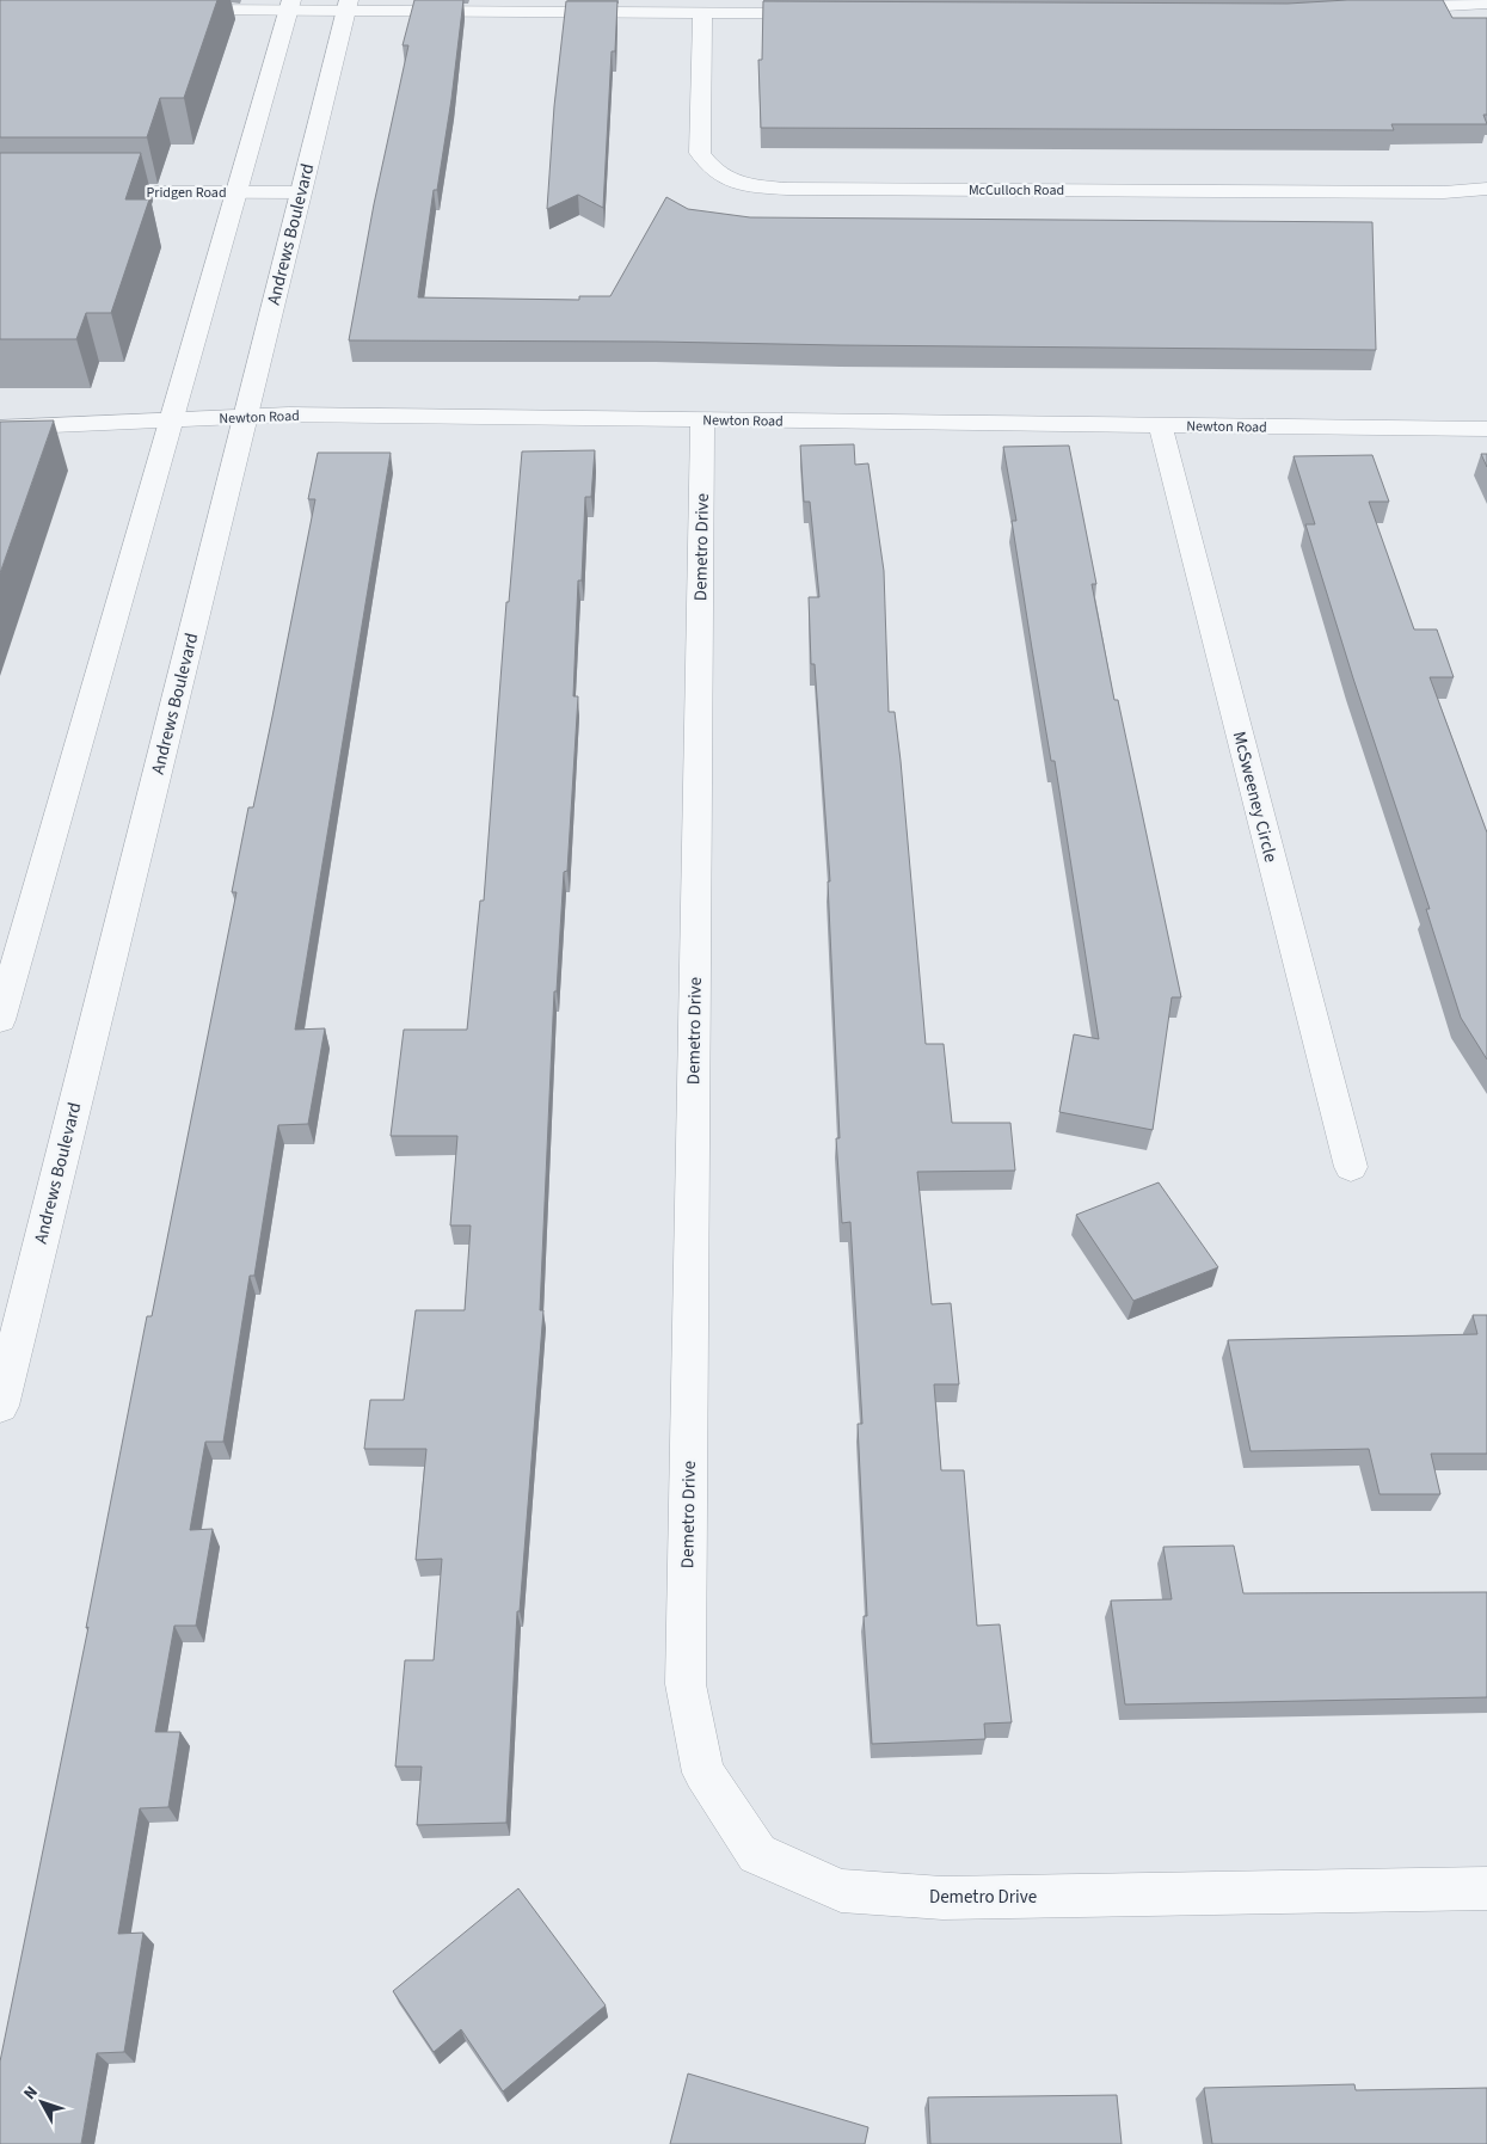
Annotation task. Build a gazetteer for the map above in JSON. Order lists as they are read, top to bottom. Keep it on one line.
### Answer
{"streets":{"street":["McCulloch Road","Pridgen Road","Andrews Boulevard","Newton Road","Demetro Drive","McSweeney Circle"]},"crossings":[["Pridgen Road","Andrews Boulevard"],["Andrews Boulevard","Newton Road"],["Newton Road","Demetro Drive"],["Newton Road","McSweeney Circle"]],"north":"top left"}
